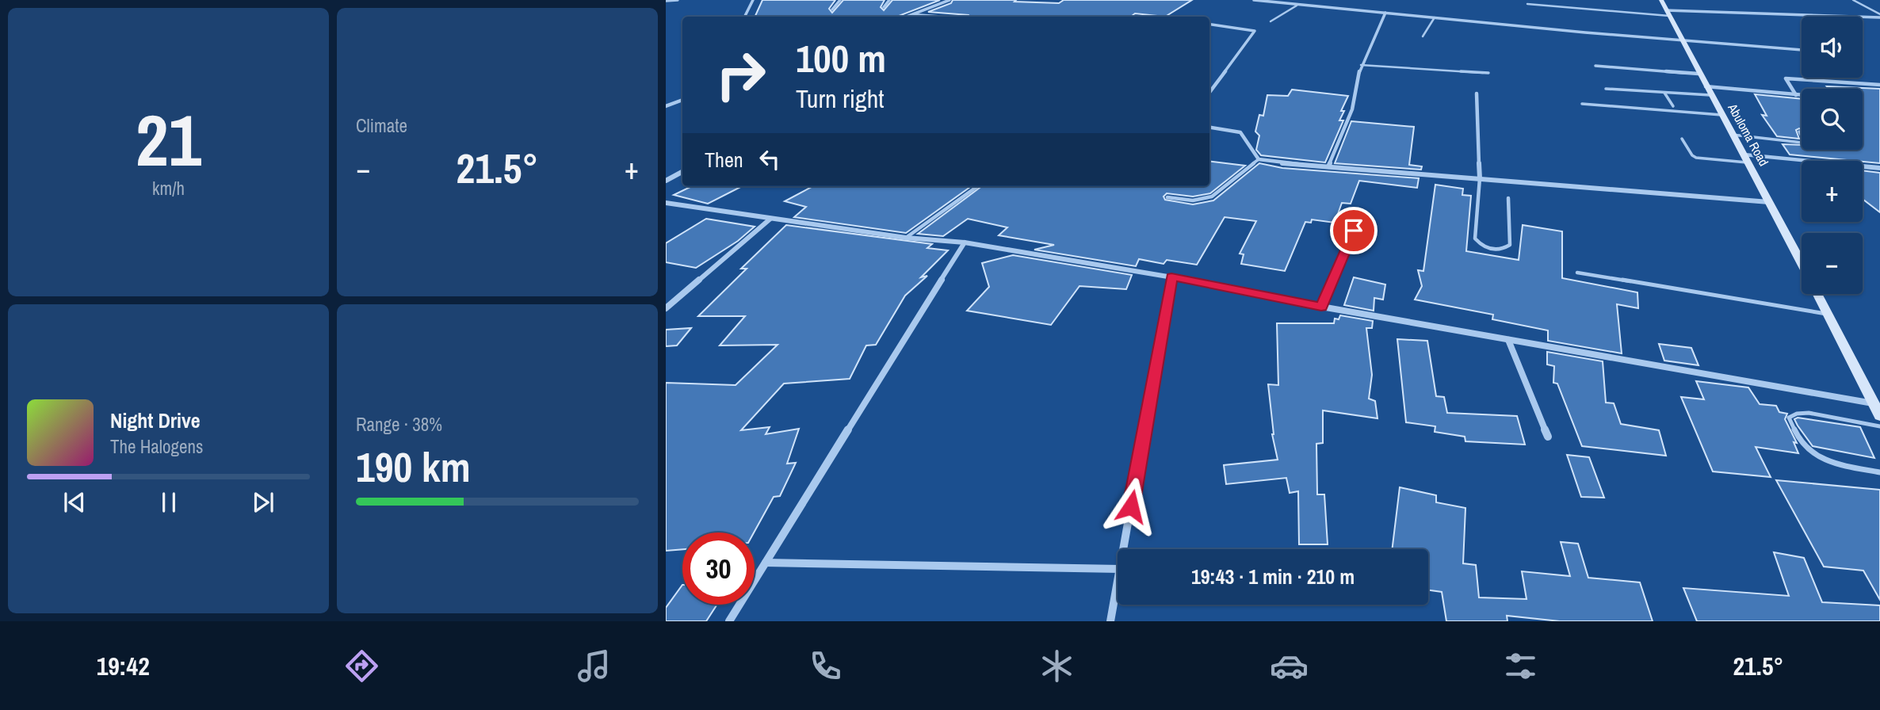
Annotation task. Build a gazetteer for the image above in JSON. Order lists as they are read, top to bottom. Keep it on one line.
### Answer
{"streets":{"street":["Abuloma Road"]},"page":{"tile":[["21","km/h"],"Climate",["Range · 38%","190 km"]],"map_buttons":["+","−"],"turn":["100 m","Turn right"],"then":"Then","heat":["−","21.5°","+"],"song":["Night Drive","The Halogens"],"limit":"30","trip":"19:43 · 1 min · 210 m","tabs":["19:42","21.5°"]}}
